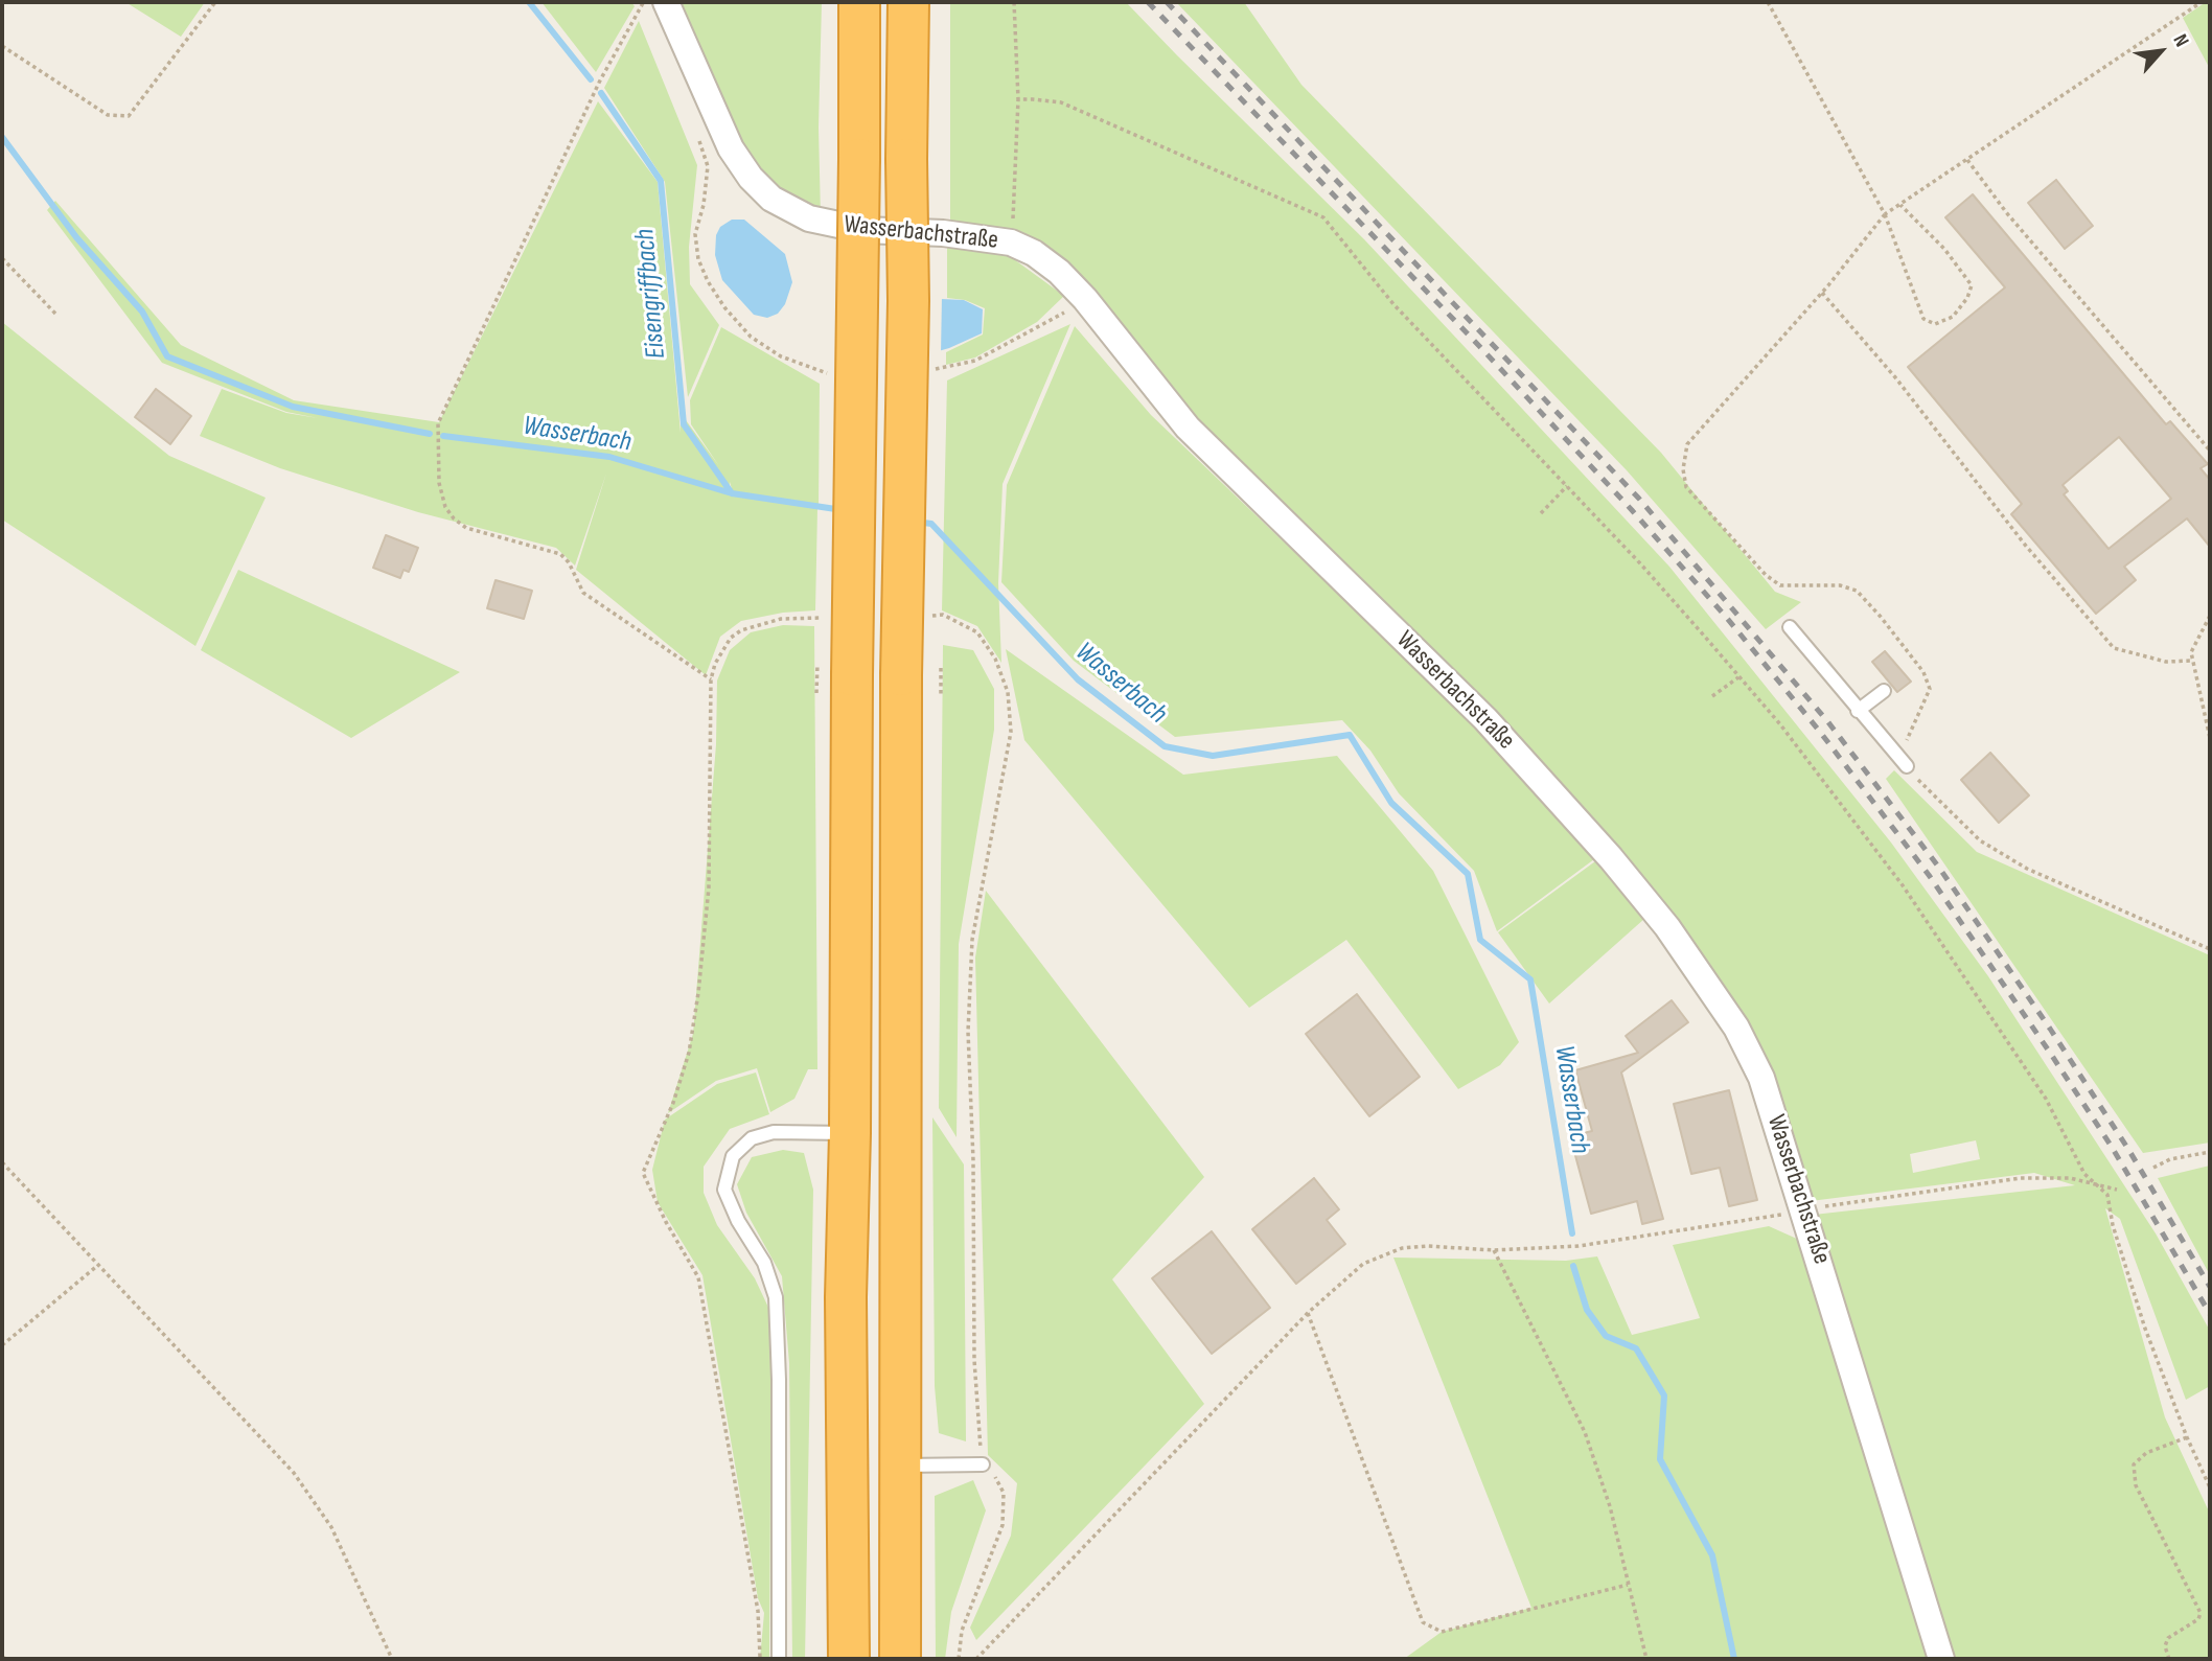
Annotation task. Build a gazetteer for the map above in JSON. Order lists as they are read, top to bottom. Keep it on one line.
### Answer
{"streets":{"street":["Wasserbachstraße"]},"water":["Eisengriffbach","Wasserbach"],"north":"top right"}
